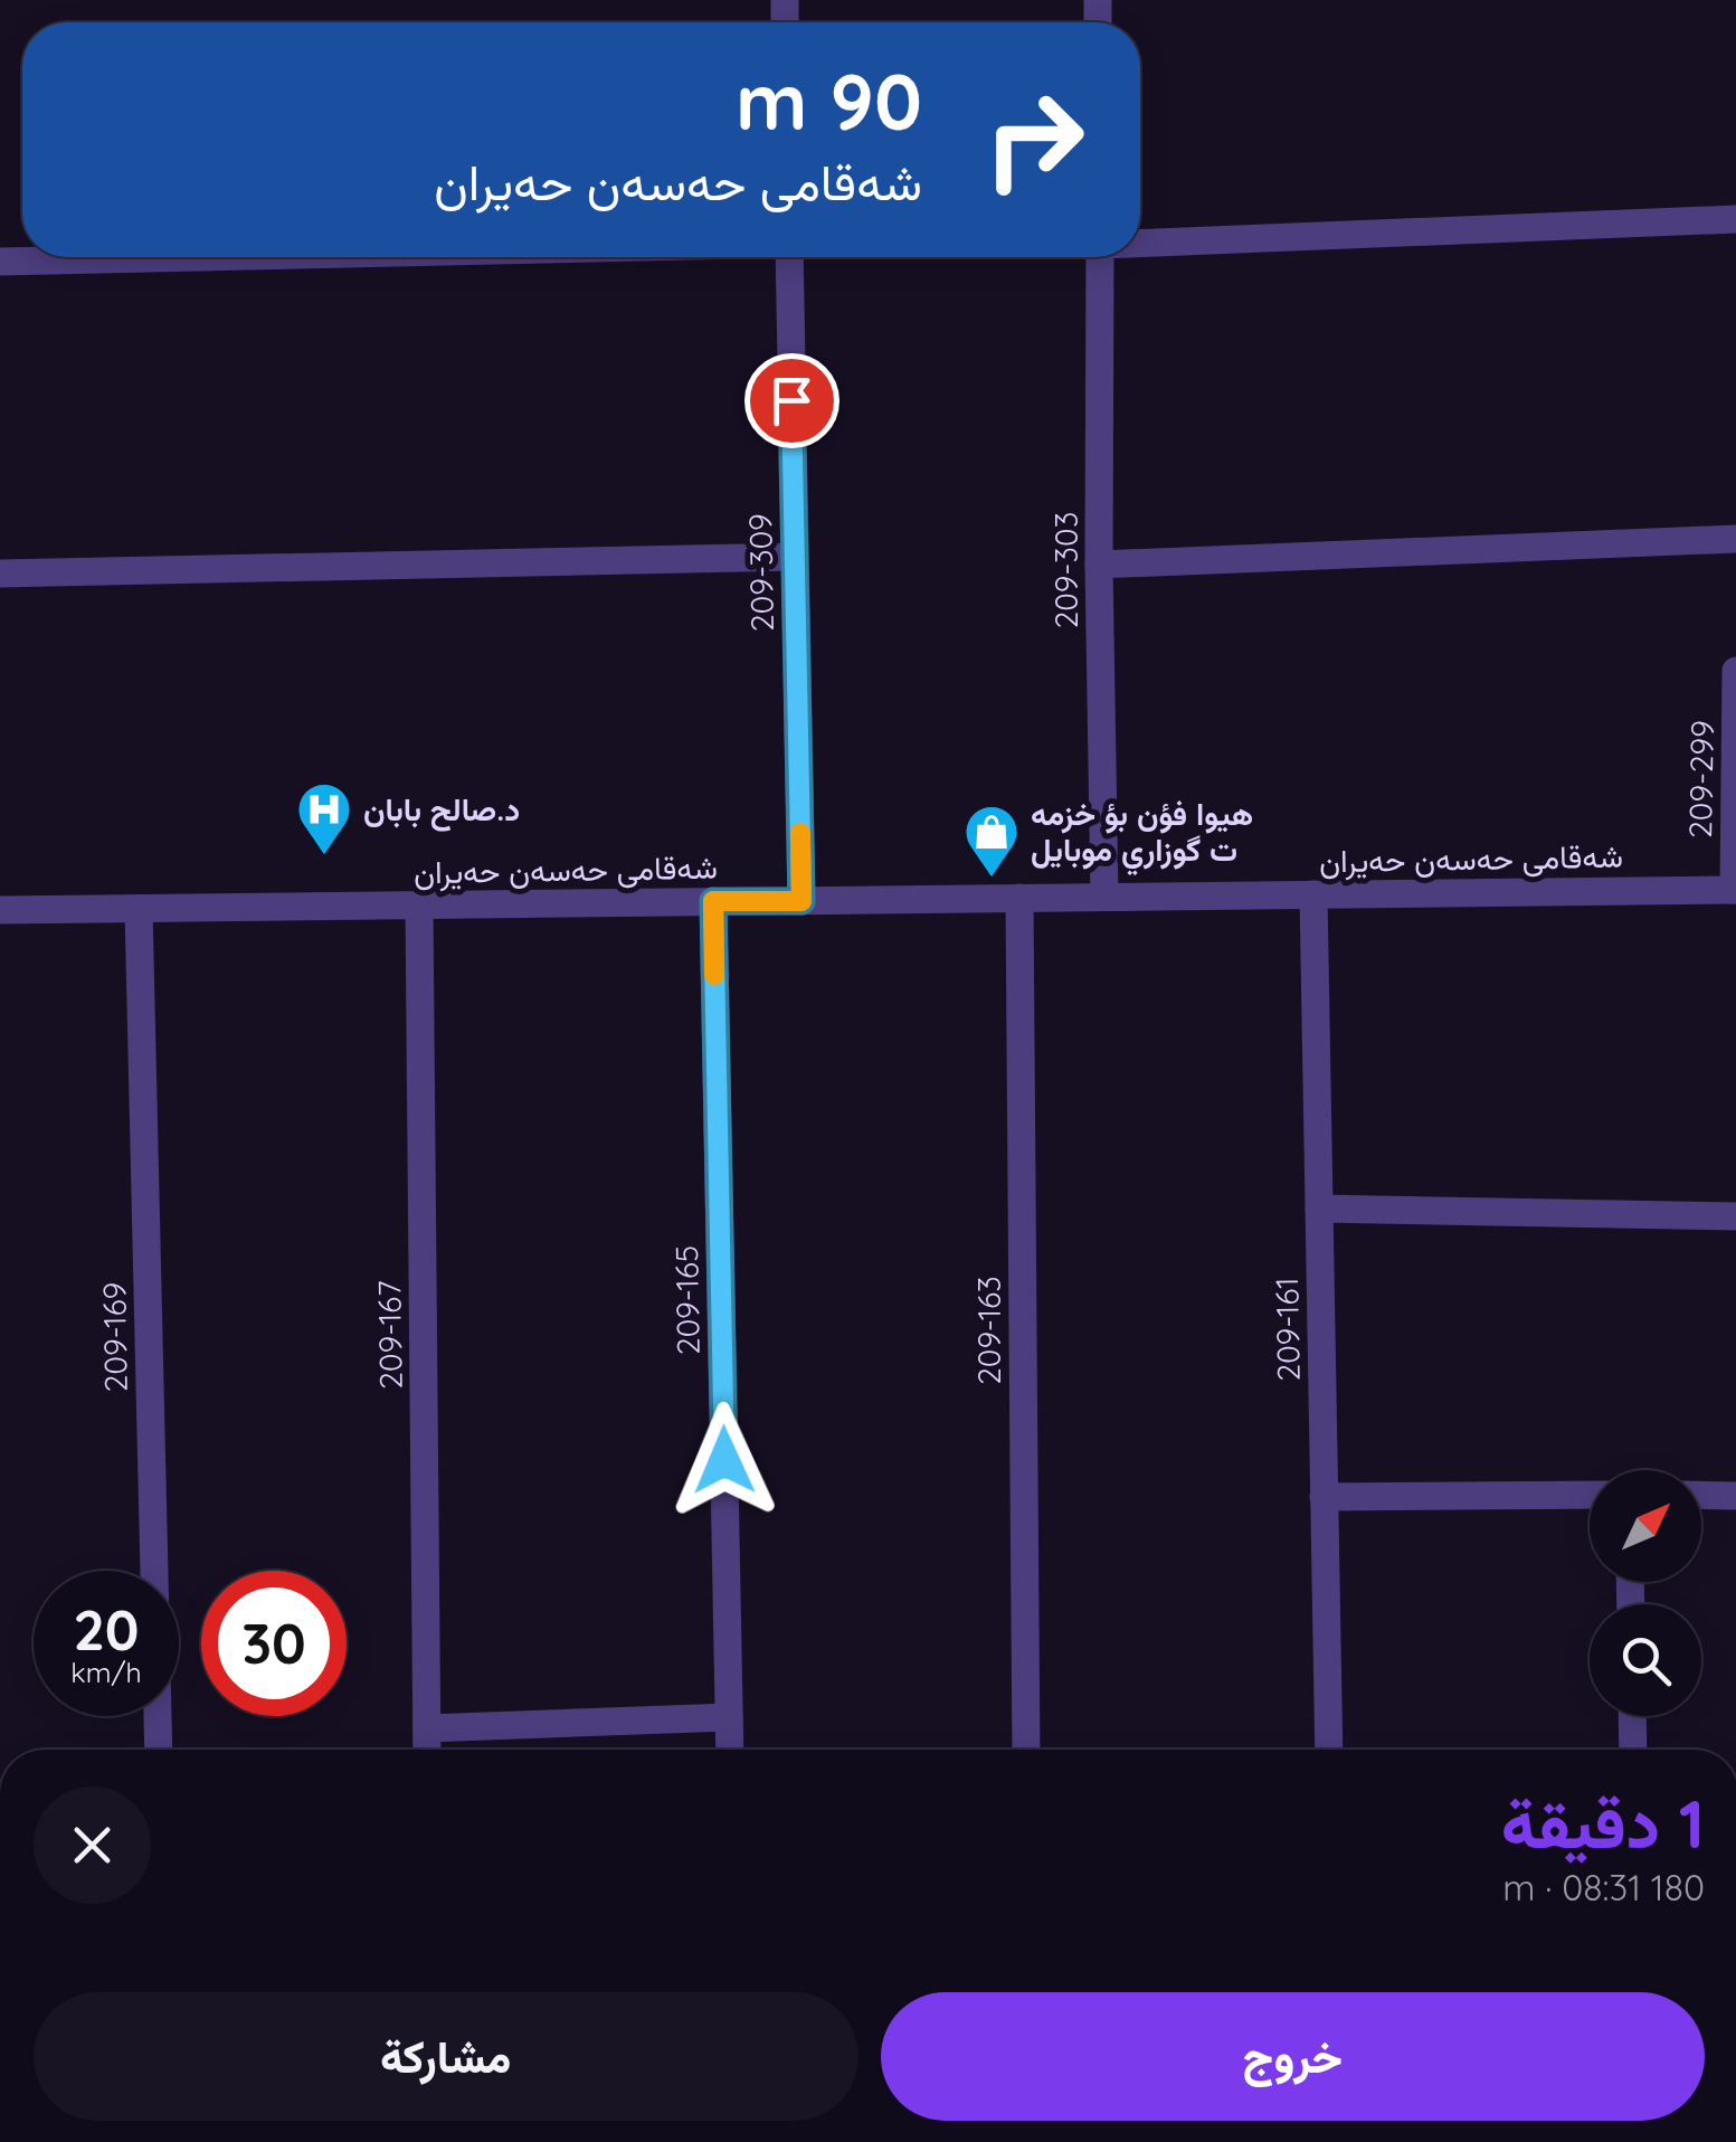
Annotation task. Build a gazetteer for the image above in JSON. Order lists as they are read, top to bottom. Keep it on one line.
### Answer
{"streets":{"street":["209-303","209-309","209-299","شەقامی حەسەن حەیران","209-165","209-161","209-163","209-167","209-169"]},"crossings":[["209-303","شەقامی حەسەن حەیران"],["209-309","شەقامی حەسەن حەیران"],["209-299","شەقامی حەسەن حەیران"],["شەقامی حەسەن حەیران","209-165"],["شەقامی حەسەن حەیران","209-161"],["شەقامی حەسەن حەیران","209-163"],["شەقامی حەسەن حەیران","209-167"],["شەقامی حەسەن حەیران","209-169"]],"places":{"hospital":["د.صالح بابان"],"shop":["هيوا فؤن بؤ خزمه ت گوزاري موبايل"]},"north":"top right","page":{"turn":["90 m","شەقامی حەسەن حەیران"],"speed":"20 km/h","limit":"30","heading":["1 دقيقة","180 m · 08:31"],"buttons":["خروج","مشاركة"]}}
